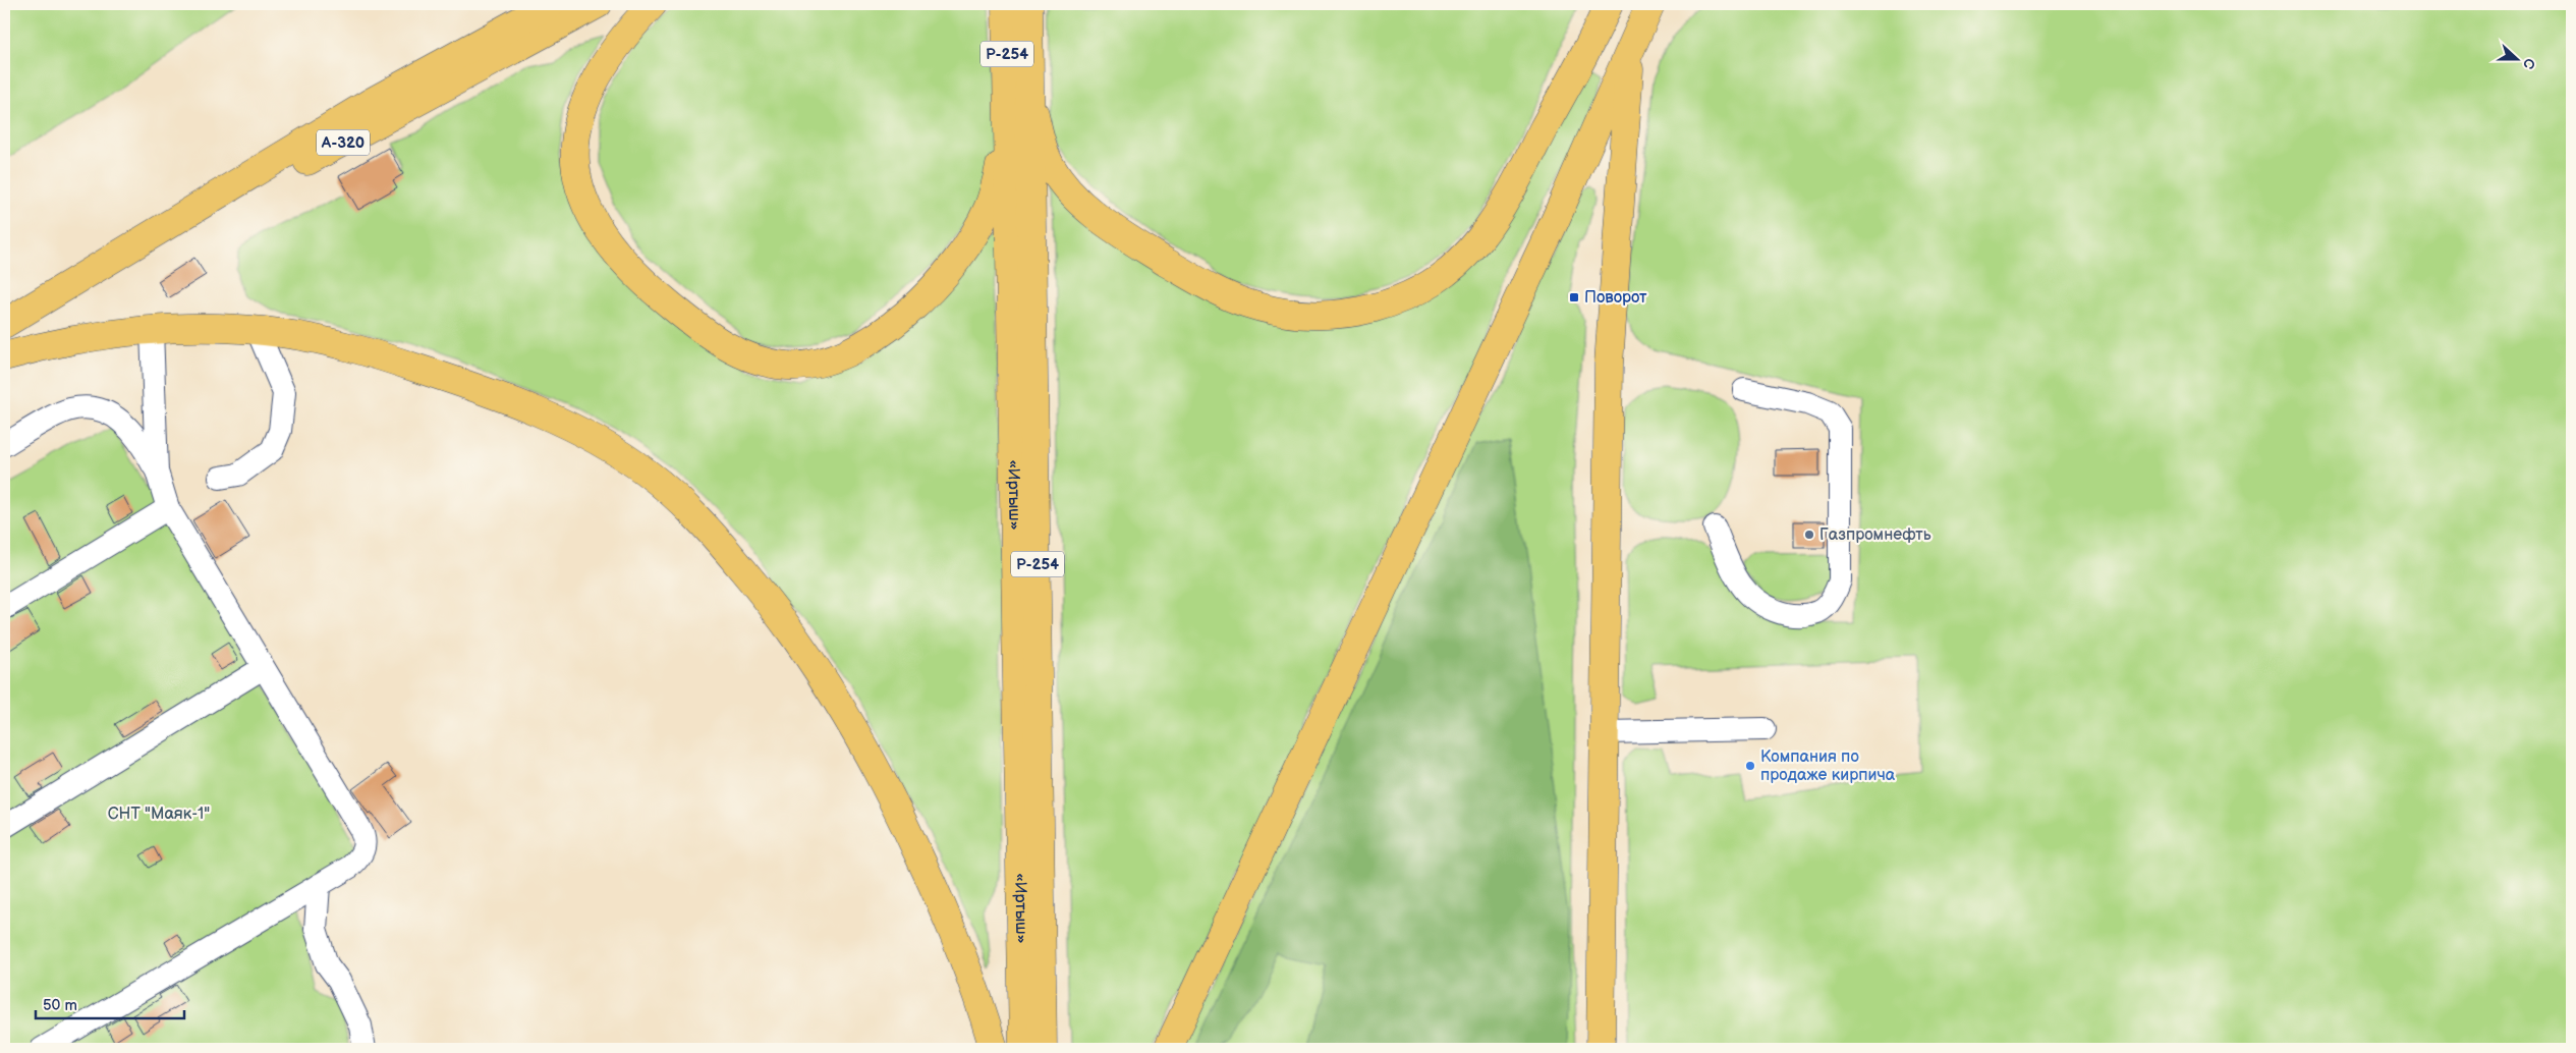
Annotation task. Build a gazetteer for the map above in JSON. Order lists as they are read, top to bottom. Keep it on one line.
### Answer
{"streets":{"main road":["Р-254","А-320","«Иртыш»"]},"parks":["СНТ \"Маяк-1\""],"places":{"transit":["Поворот"],"other":["Газпромнефть","Компания по продаже кирпича"]},"scale_bar":"50 m","north":"right"}
